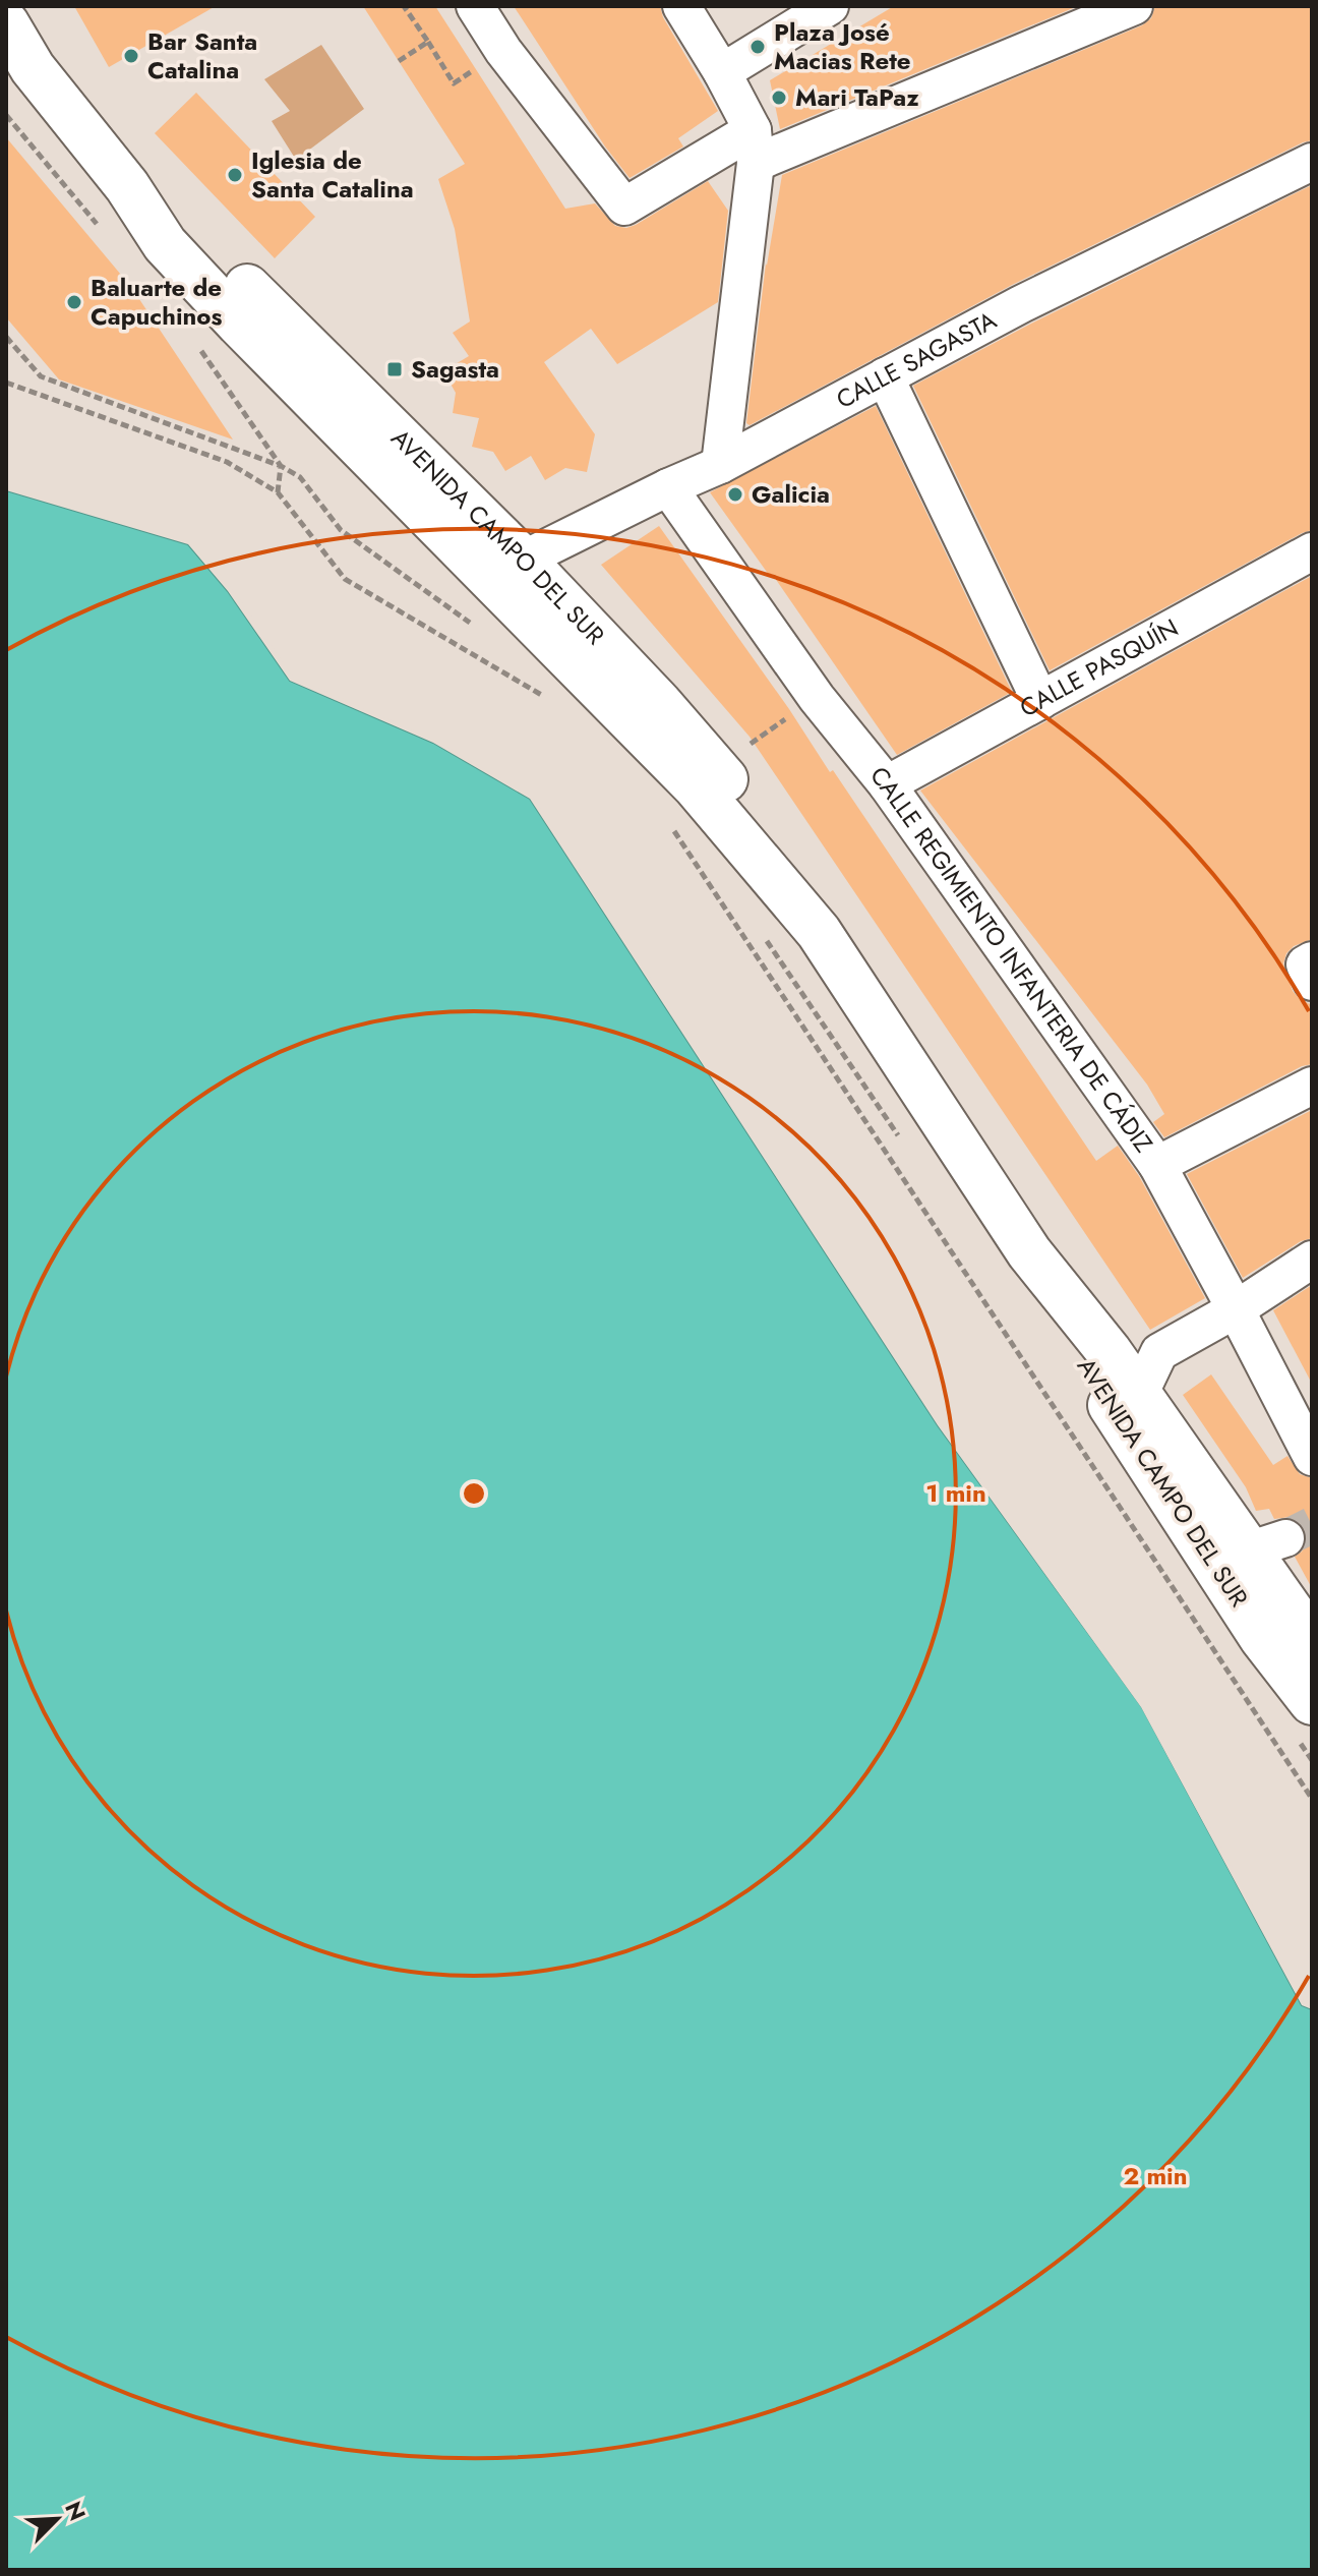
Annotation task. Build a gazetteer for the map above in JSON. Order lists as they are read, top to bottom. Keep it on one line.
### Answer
{"streets":{"street":["CALLE SAGASTA","AVENIDA CAMPO DEL SUR","CALLE PASQUÍN","CALLE REGIMIENTO INFANTERIA DE CÁDIZ"]},"crossings":[["CALLE SAGASTA","AVENIDA CAMPO DEL SUR"],["CALLE SAGASTA","CALLE REGIMIENTO INFANTERIA DE CÁDIZ"],["CALLE PASQUÍN","CALLE REGIMIENTO INFANTERIA DE CÁDIZ"]],"places":{"other":["Plaza José Macias Rete","Bar Santa Catalina","Mari TaPaz","Iglesia de Santa Catalina","Baluarte de Capuchinos","Galicia"],"transit":["Sagasta"]},"north":"top right","rings":["1 min","2 min"]}
